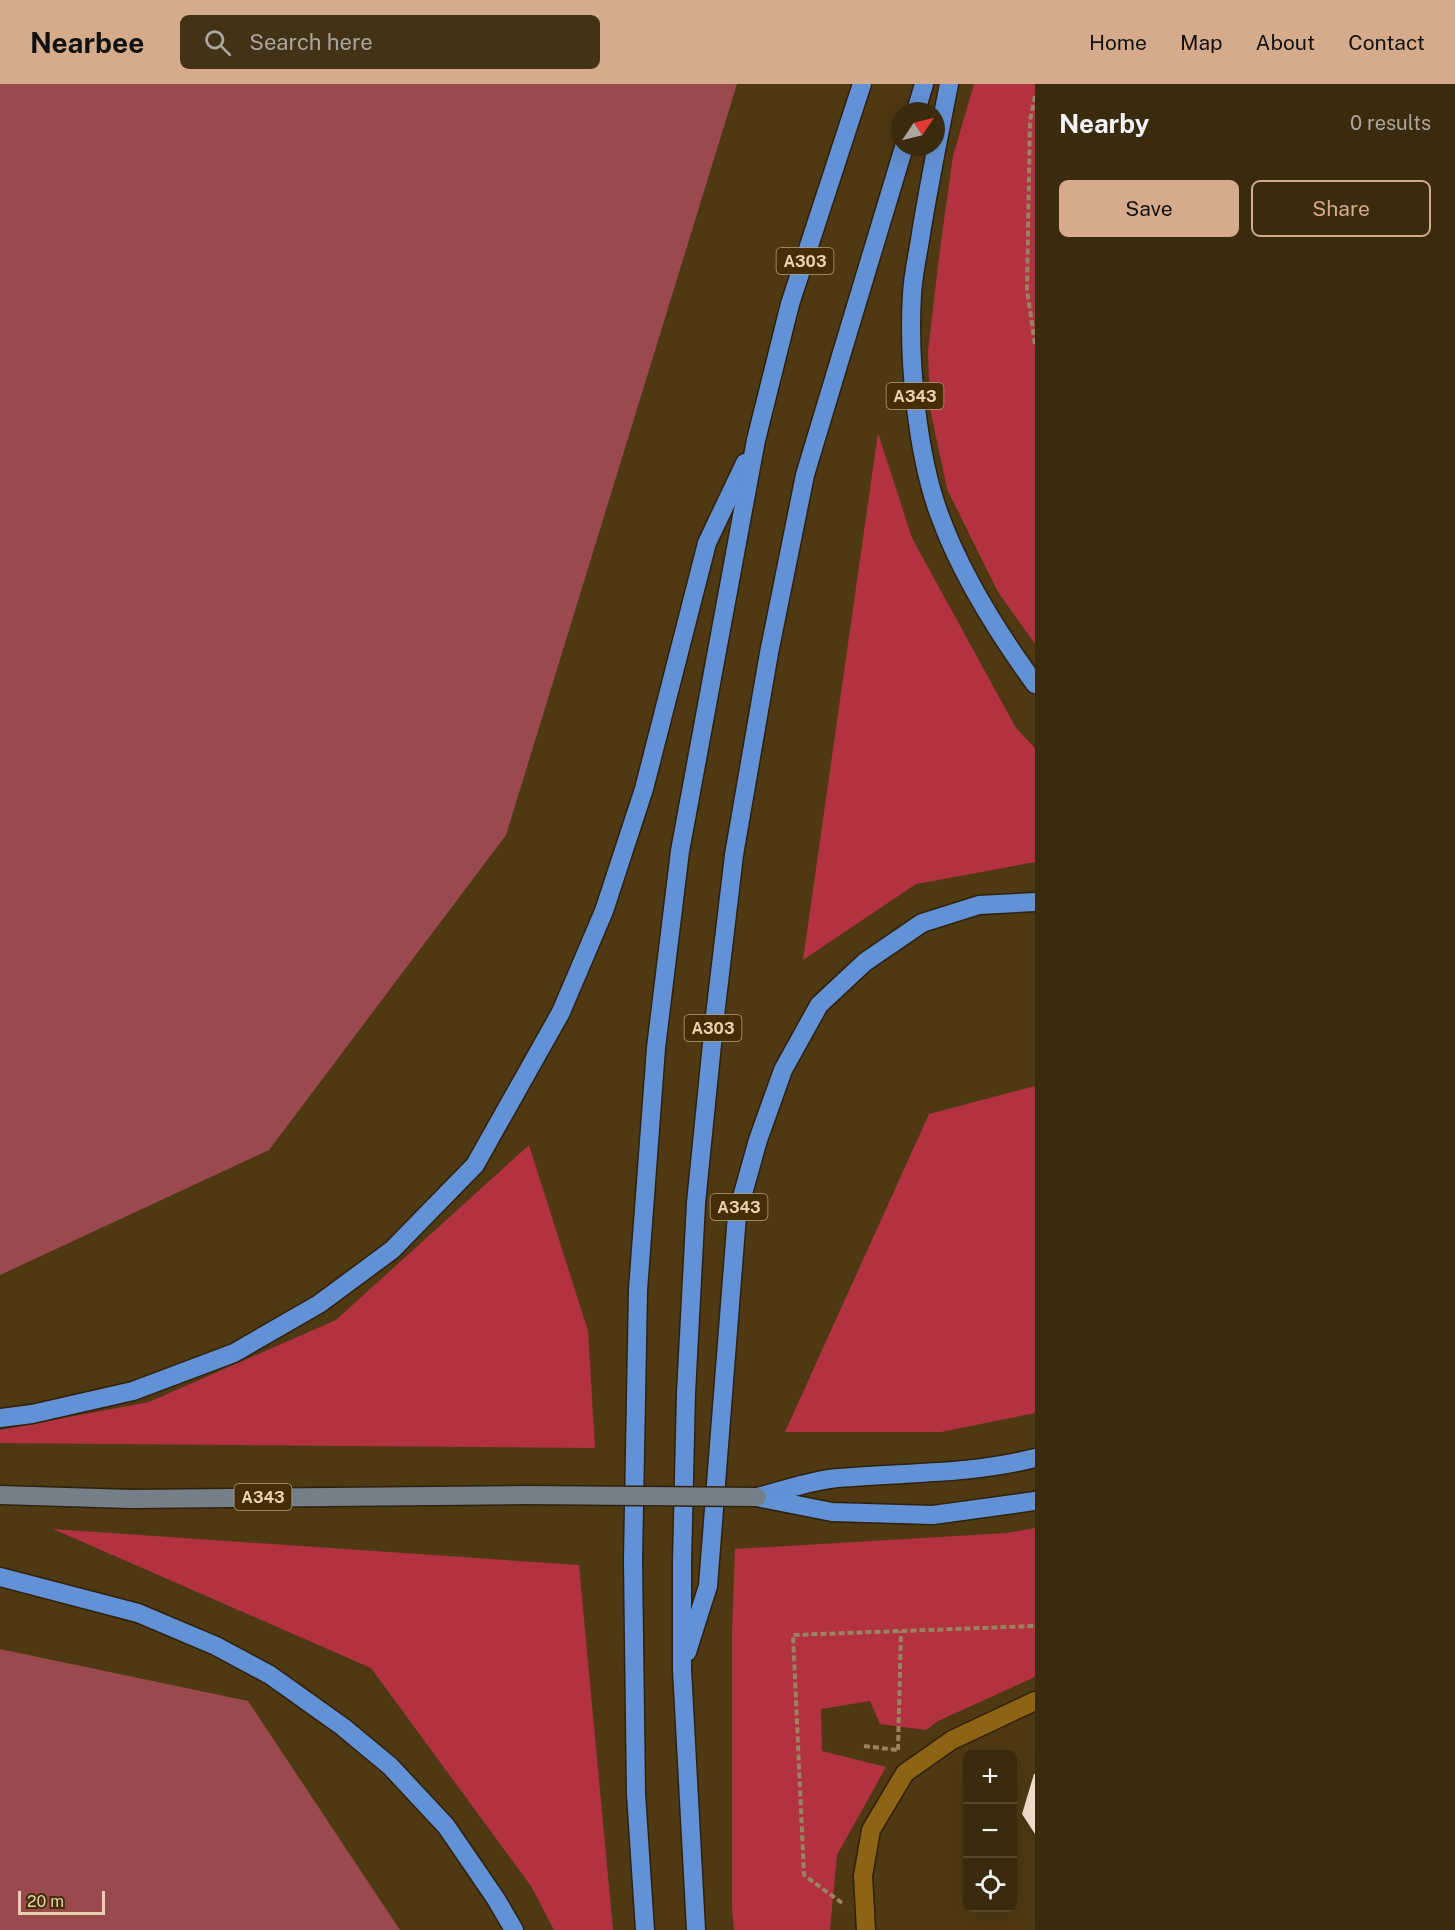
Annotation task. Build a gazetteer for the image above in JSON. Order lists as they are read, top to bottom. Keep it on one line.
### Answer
{"streets":{"highway":["A303","A343"]},"crossings":[["A303","A343"]],"scale_bar":"20 m","north":"top right","page":{"header":"Nearbee","search":"Search here","nav":["Home","Map","About","Contact"],"heading":["Nearby","0 results"],"buttons":["Save","Share"],"map_buttons":["+","−"],"scale":"20 m"}}
